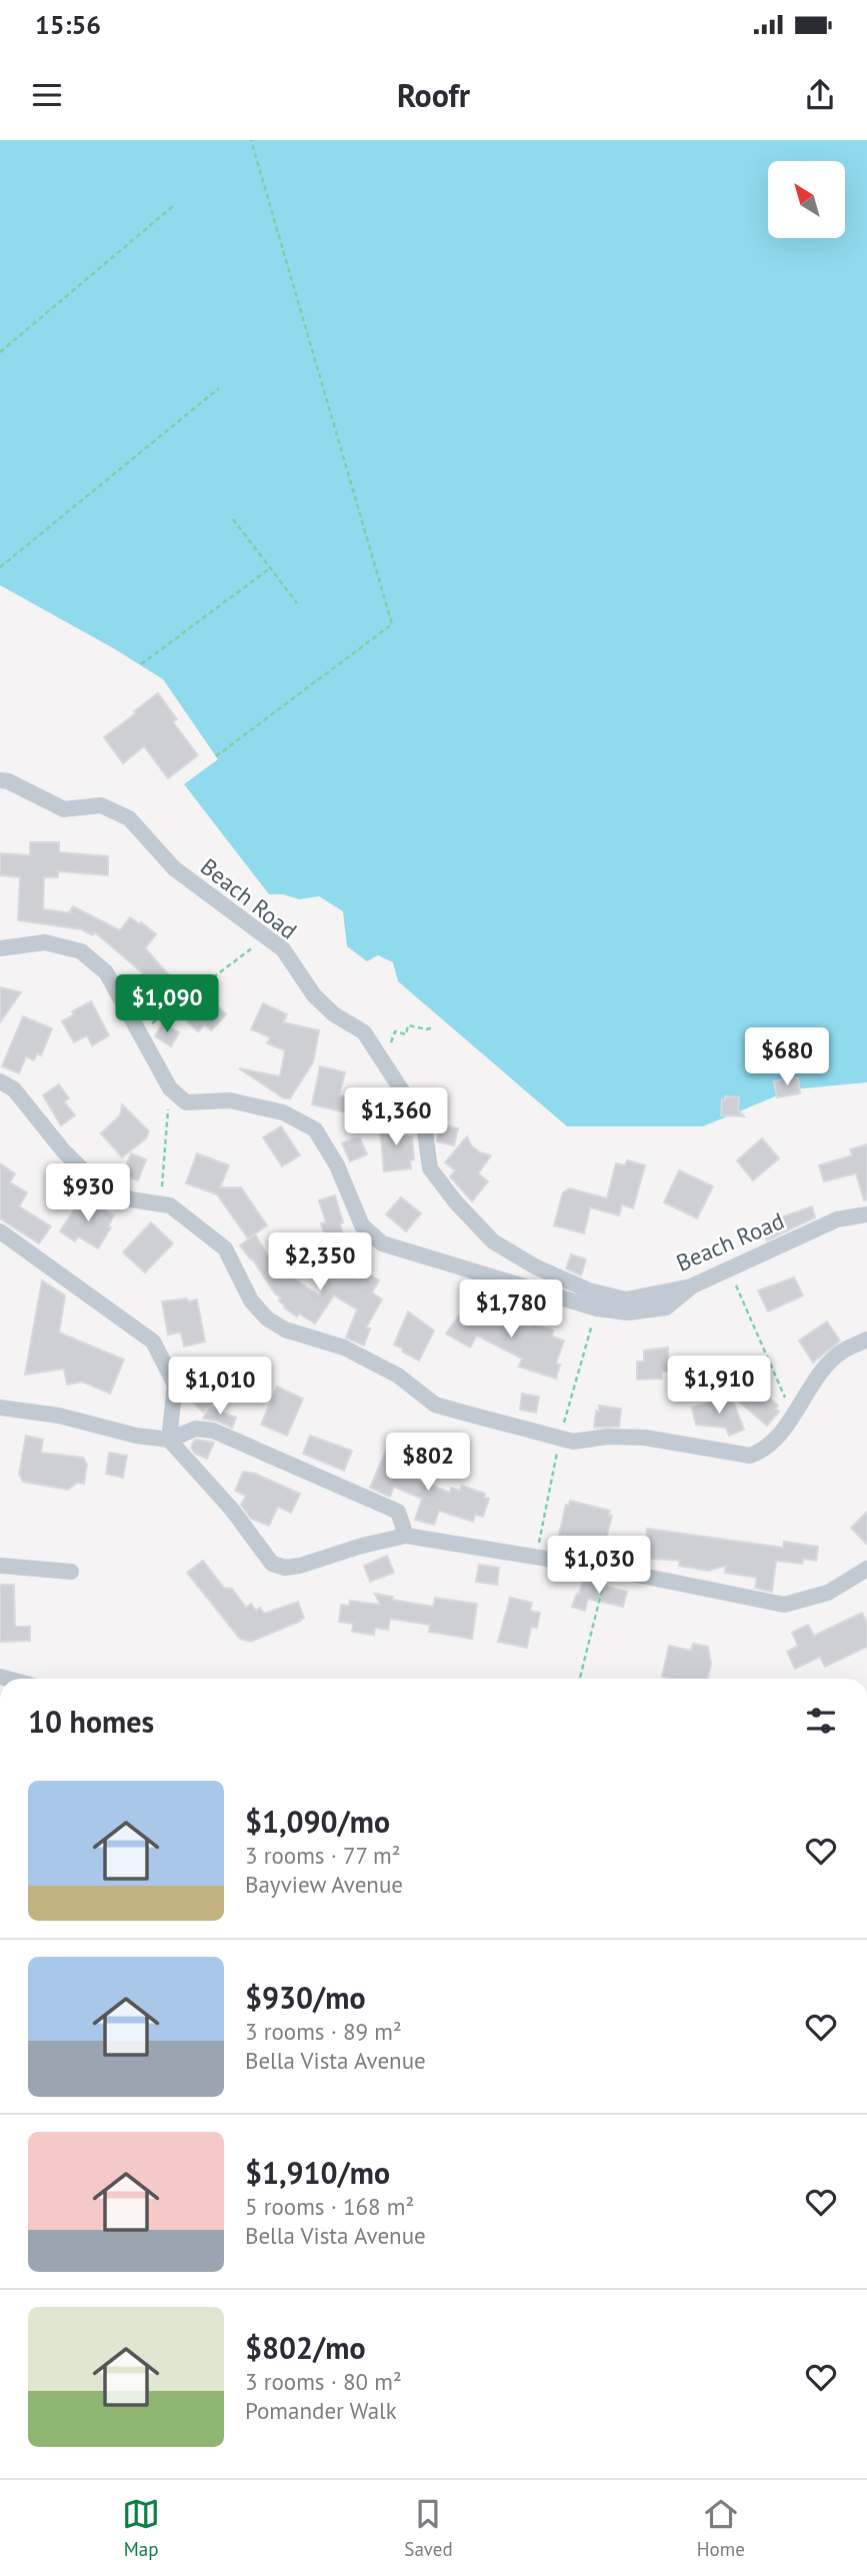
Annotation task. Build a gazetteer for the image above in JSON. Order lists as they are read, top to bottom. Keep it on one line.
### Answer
{"streets":{"street":["Beach Road"]},"north":"top left","page":{"status":"15:56","header":"Roofr","price":["$1,090","$680","$1,360","$930","$2,350","$1,780","$1,910","$1,010","$802","$1,030"],"heading":"10 homes","list":[{"name":"$1,090/mo","note":"3 rooms · 77 m² · Bayview Avenue"},{"name":"$930/mo","note":"3 rooms · 89 m² · Bella Vista Avenue"},{"name":"$1,910/mo","note":"5 rooms · 168 m² · Bella Vista Avenue"},{"name":"$802/mo","note":"3 rooms · 80 m² · Pomander Walk"}],"tabs":["Map","Saved","Home"]}}
